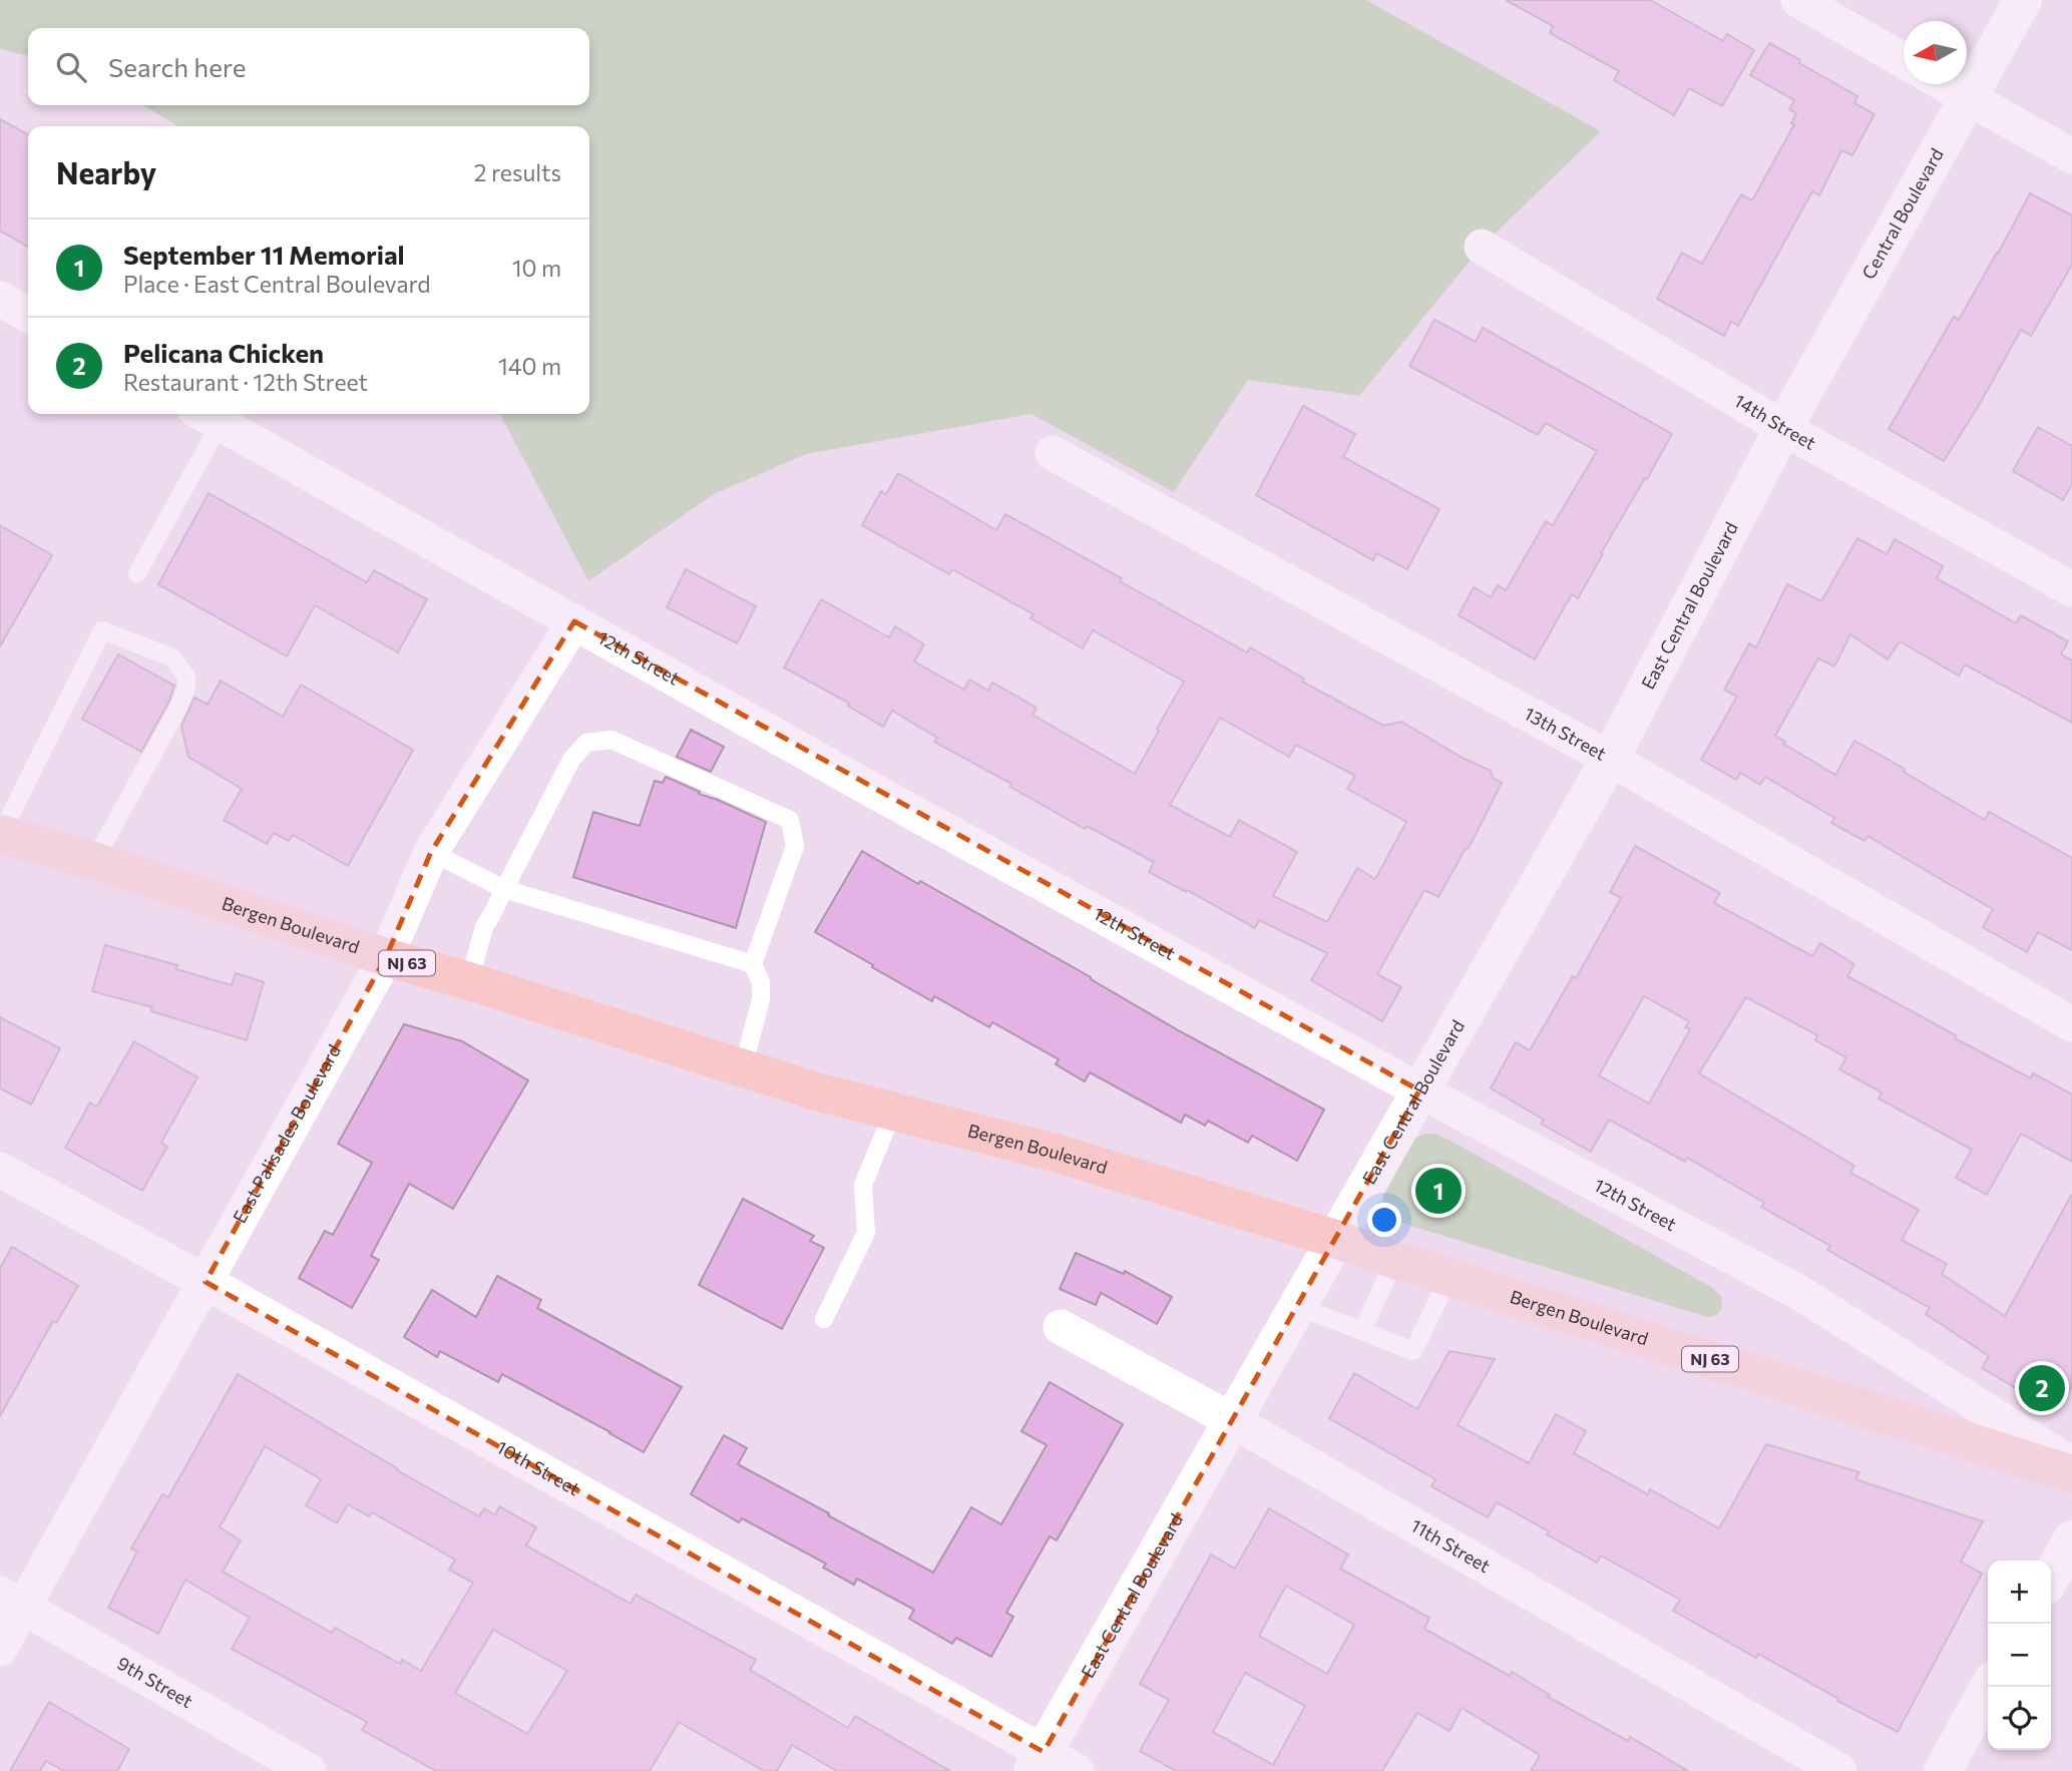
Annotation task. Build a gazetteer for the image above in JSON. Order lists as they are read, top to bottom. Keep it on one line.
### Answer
{"streets":{"main road":["Central Boulevard","East Central Boulevard","Bergen Boulevard","NJ 63"],"street":["14th Street","12th Street","13th Street","East Palisades Boulevard","10th Street","11th Street","9th Street"]},"crossings":[["Central Boulevard","14th Street"],["Central Boulevard","East Central Boulevard"],["14th Street","East Central Boulevard"],["East Central Boulevard","12th Street"],["East Central Boulevard","13th Street"],["East Central Boulevard","Bergen Boulevard"],["East Central Boulevard","10th Street"],["East Central Boulevard","11th Street"],["12th Street","East Palisades Boulevard"],["Bergen Boulevard","East Palisades Boulevard"],["East Palisades Boulevard","10th Street"],["East Palisades Boulevard","9th Street"]],"north":"left","page":{"search":"Search here","heading":["Nearby","2 results"],"list":[{"mark":"1","name":"September 11 Memorial","note":"Place · East Central Boulevard","value":"10 m"},{"mark":"2","name":"Pelicana Chicken","note":"Restaurant · 12th Street","value":"140 m"}],"pins":["1","2"],"map_buttons":["+","−"]}}
